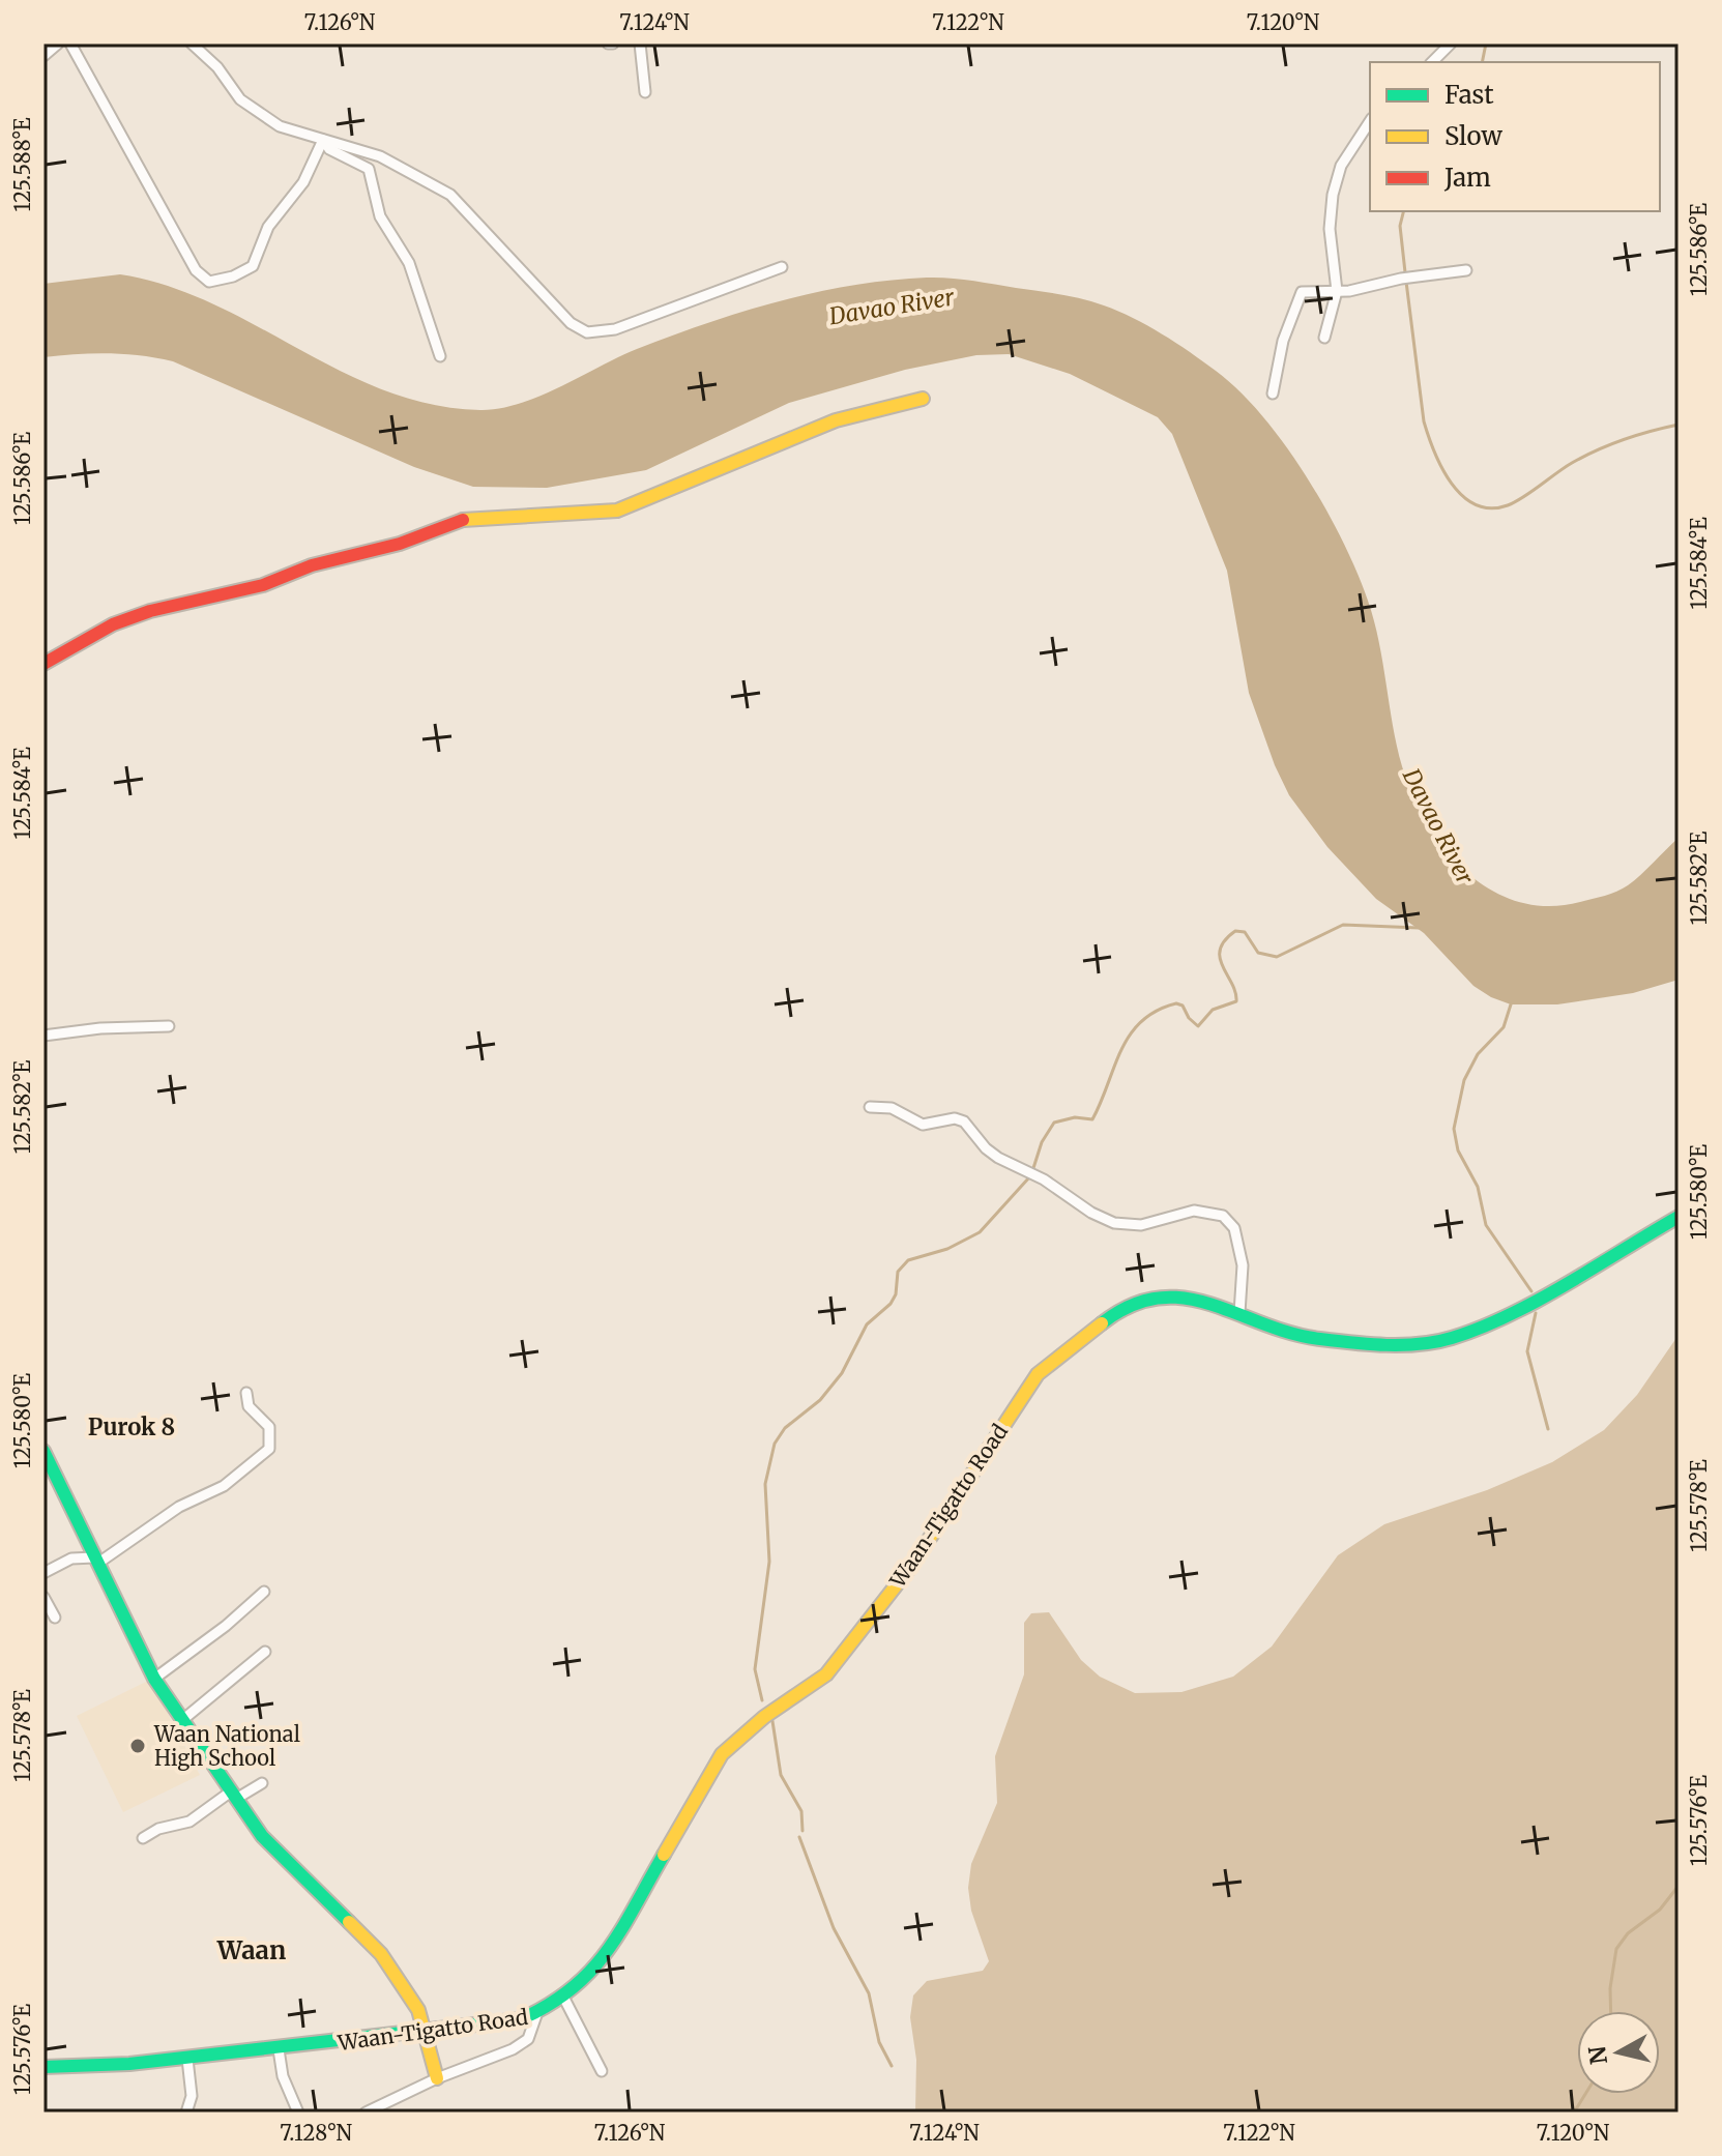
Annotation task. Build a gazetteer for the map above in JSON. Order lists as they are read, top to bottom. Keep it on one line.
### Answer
{"streets":{"street":["Waan-Tigatto Road"]},"districts":["Purok 8","Waan"],"water":["Davao River"],"places":["Waan National High School"],"legend":["Fast","Slow","Jam"],"north":"left","coordinates":["7.126°N","7.124°N","7.122°N","7.120°N","125.588°E","125.586°E","125.584°E","125.582°E","125.580°E","125.578°E","125.576°E","7.128°N"]}
